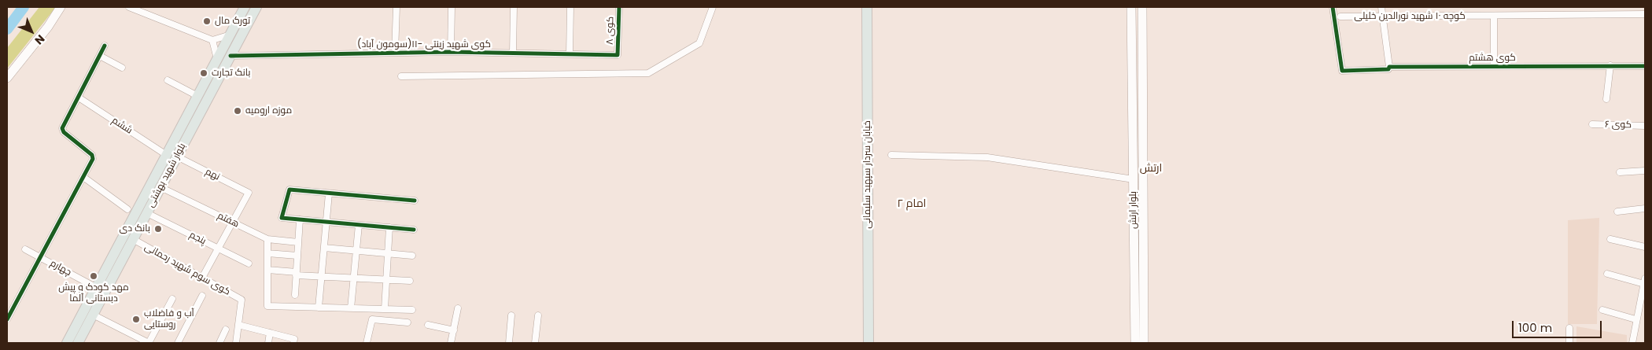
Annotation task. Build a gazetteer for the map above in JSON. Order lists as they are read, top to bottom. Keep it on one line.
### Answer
{"streets":{"main road":["خیابان سردار سپهبد سلیمانی","بلوار شهید بهشتی","بلوار ارتش"],"street":["کوچه ۱۰ شهید نورالدین خلیلی","کوی ۸","کوی شهید زینتی -۱۱(سومون آباد)","کوی هشتم","کوی ۶","ششم","نهم","هفتم","پنجم","چهارم","کوی سوم شهید رحمانی"]},"crossings":[["کوی ۸","کوی شهید زینتی -۱۱(سومون آباد)"],["کوی شهید زینتی -۱۱(سومون آباد)","بلوار شهید بهشتی"],["ششم","بلوار شهید بهشتی"],["نهم","بلوار شهید بهشتی"],["نهم","هفتم"],["بلوار شهید بهشتی","هفتم"],["بلوار شهید بهشتی","پنجم"],["بلوار شهید بهشتی","چهارم"],["بلوار شهید بهشتی","کوی سوم شهید رحمانی"]],"districts":["ارتش","امام ۲"],"places":["تورک مال","بانک تجارت","موزه ارومیه","بانک دی","مهد کودک و پیش دبستانی آلما","آب و فاضلاب روستایی"],"scale_bar":"100 m","north":"bottom right"}
